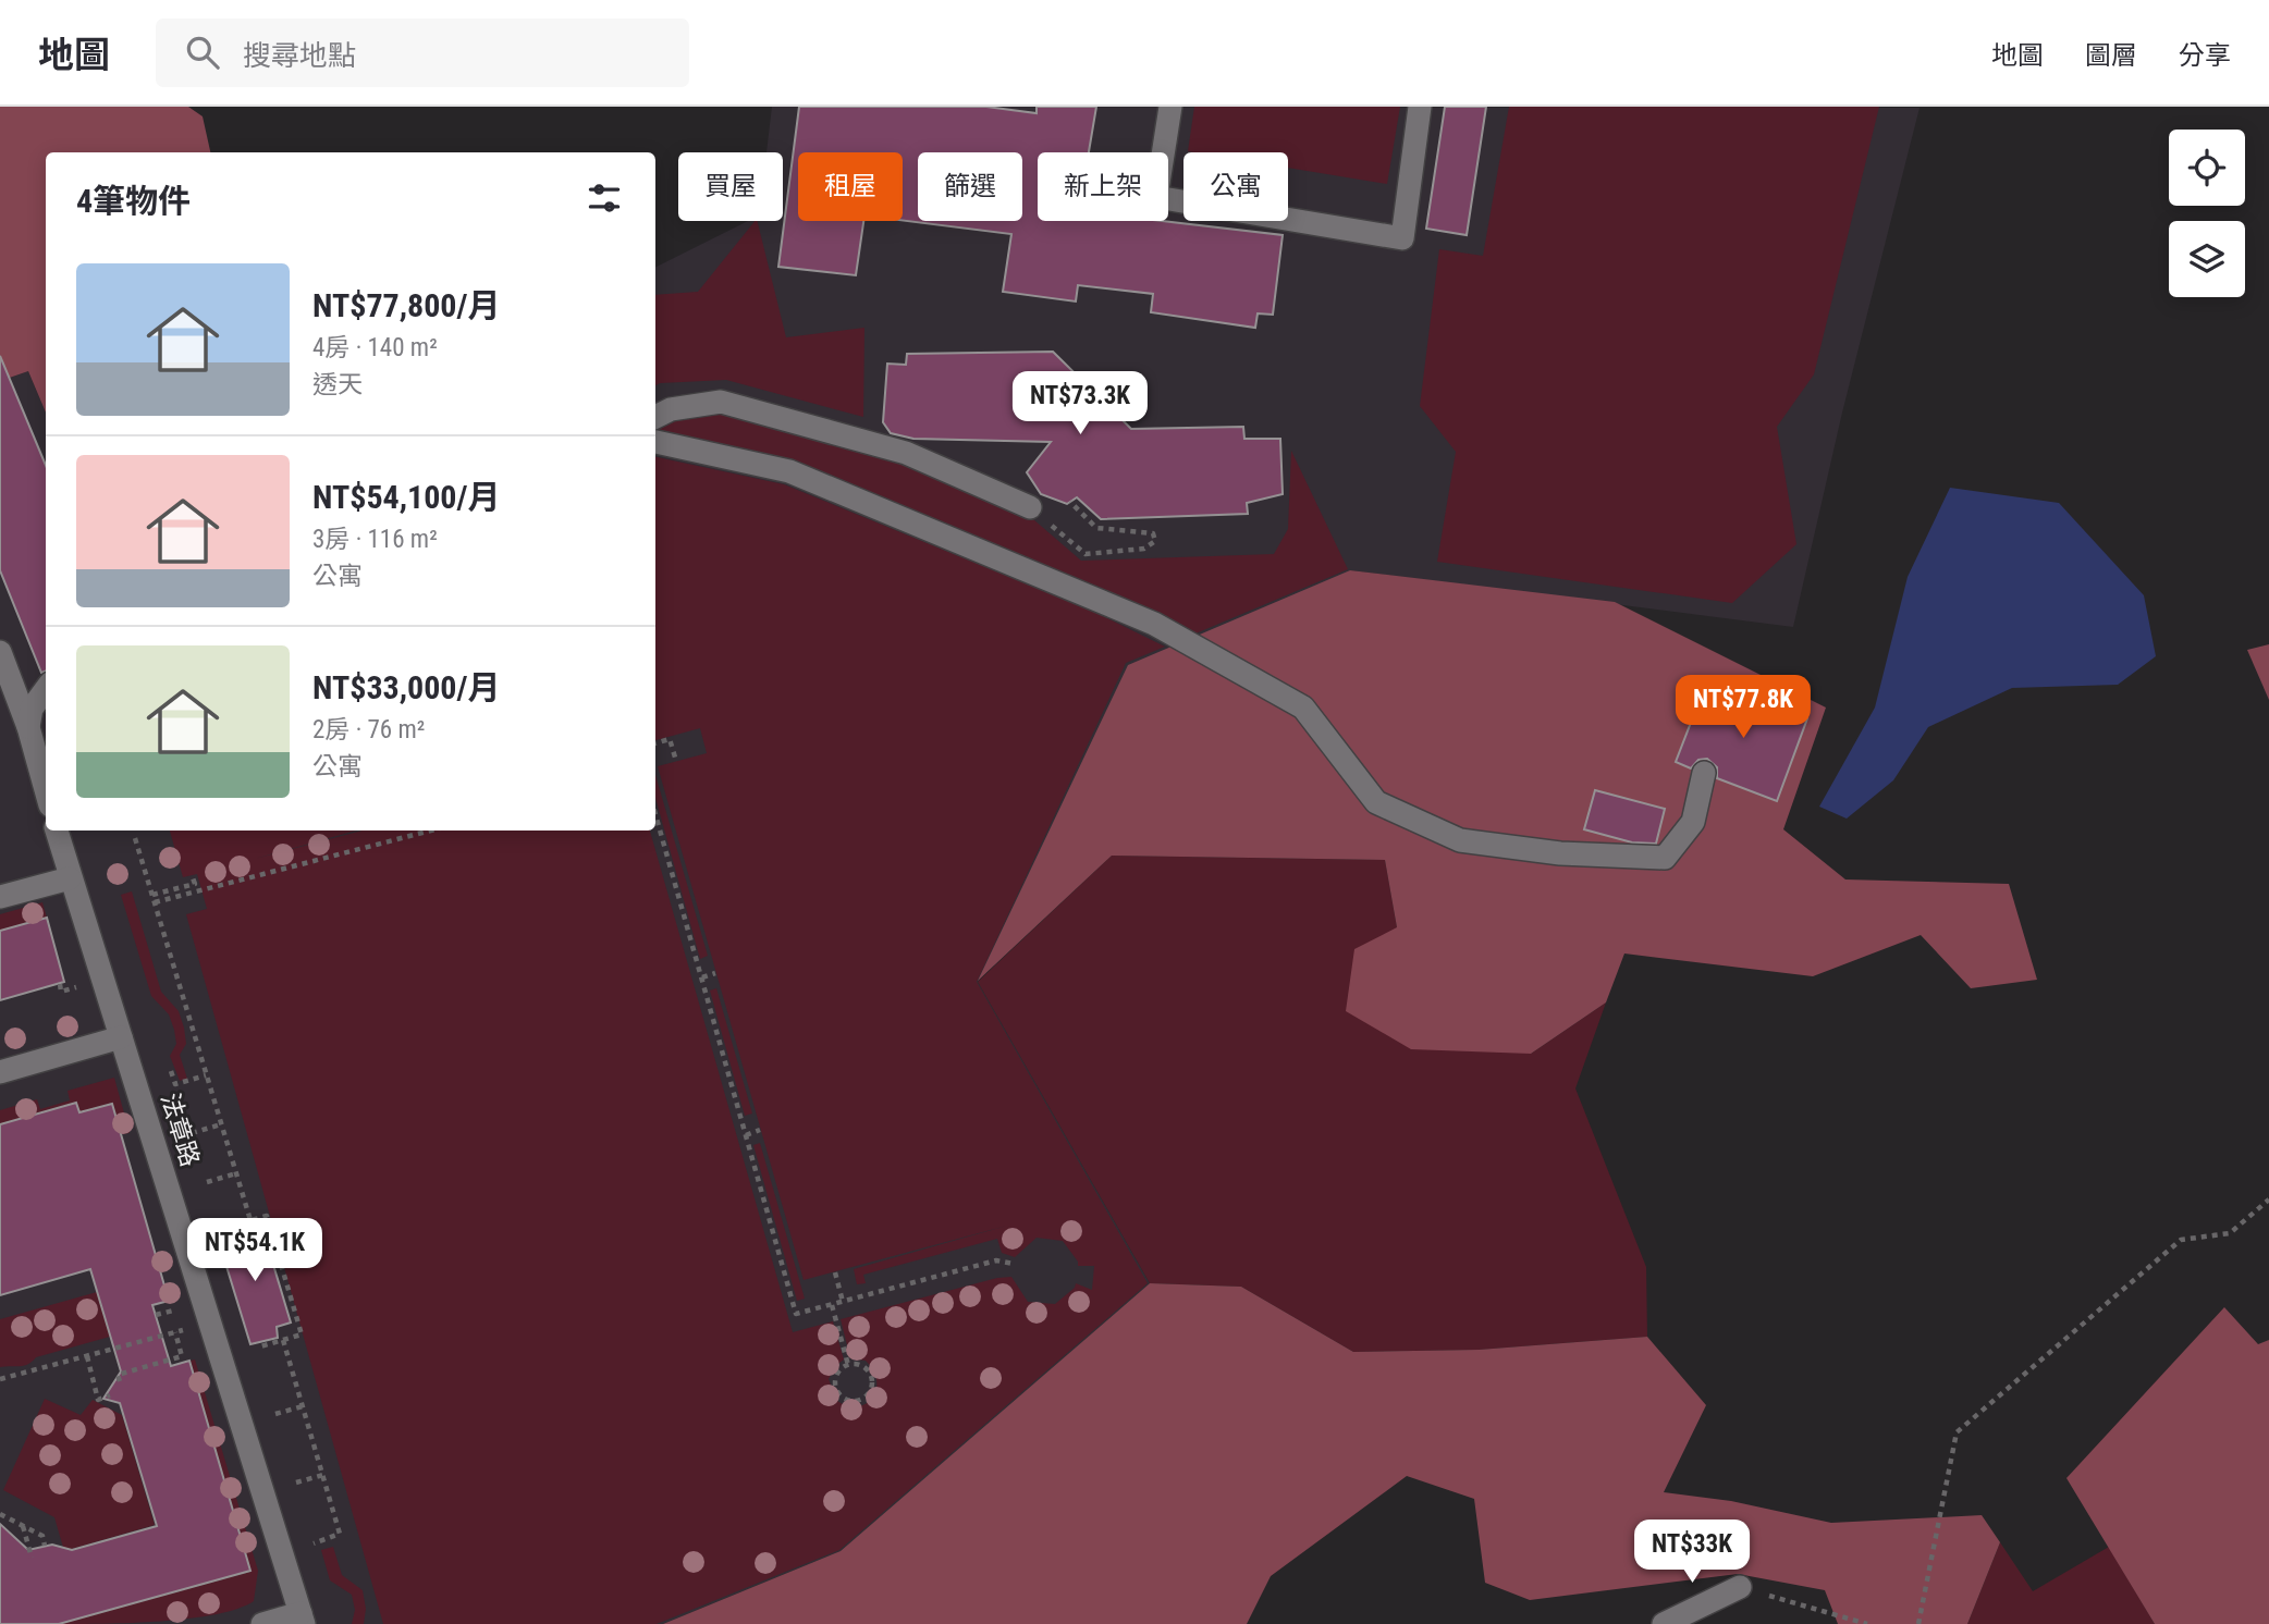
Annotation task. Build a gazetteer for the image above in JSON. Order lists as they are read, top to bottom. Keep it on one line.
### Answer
{"streets":{"street":["法章路"]},"page":{"header":"地圖","search":"搜尋地點","nav":["地圖","圖層","分享"],"chip":["買屋","租屋","篩選","新上架","公寓"],"heading":"4筆物件","list":[{"name":"NT$77,800/月","note":"4房 · 140 m² · 透天"},{"name":"NT$54,100/月","note":"3房 · 116 m² · 公寓"},{"name":"NT$33,000/月","note":"2房 · 76 m² · 公寓"}],"price":["NT$73.3K","NT$77.8K","NT$54.1K","NT$33K"]}}
